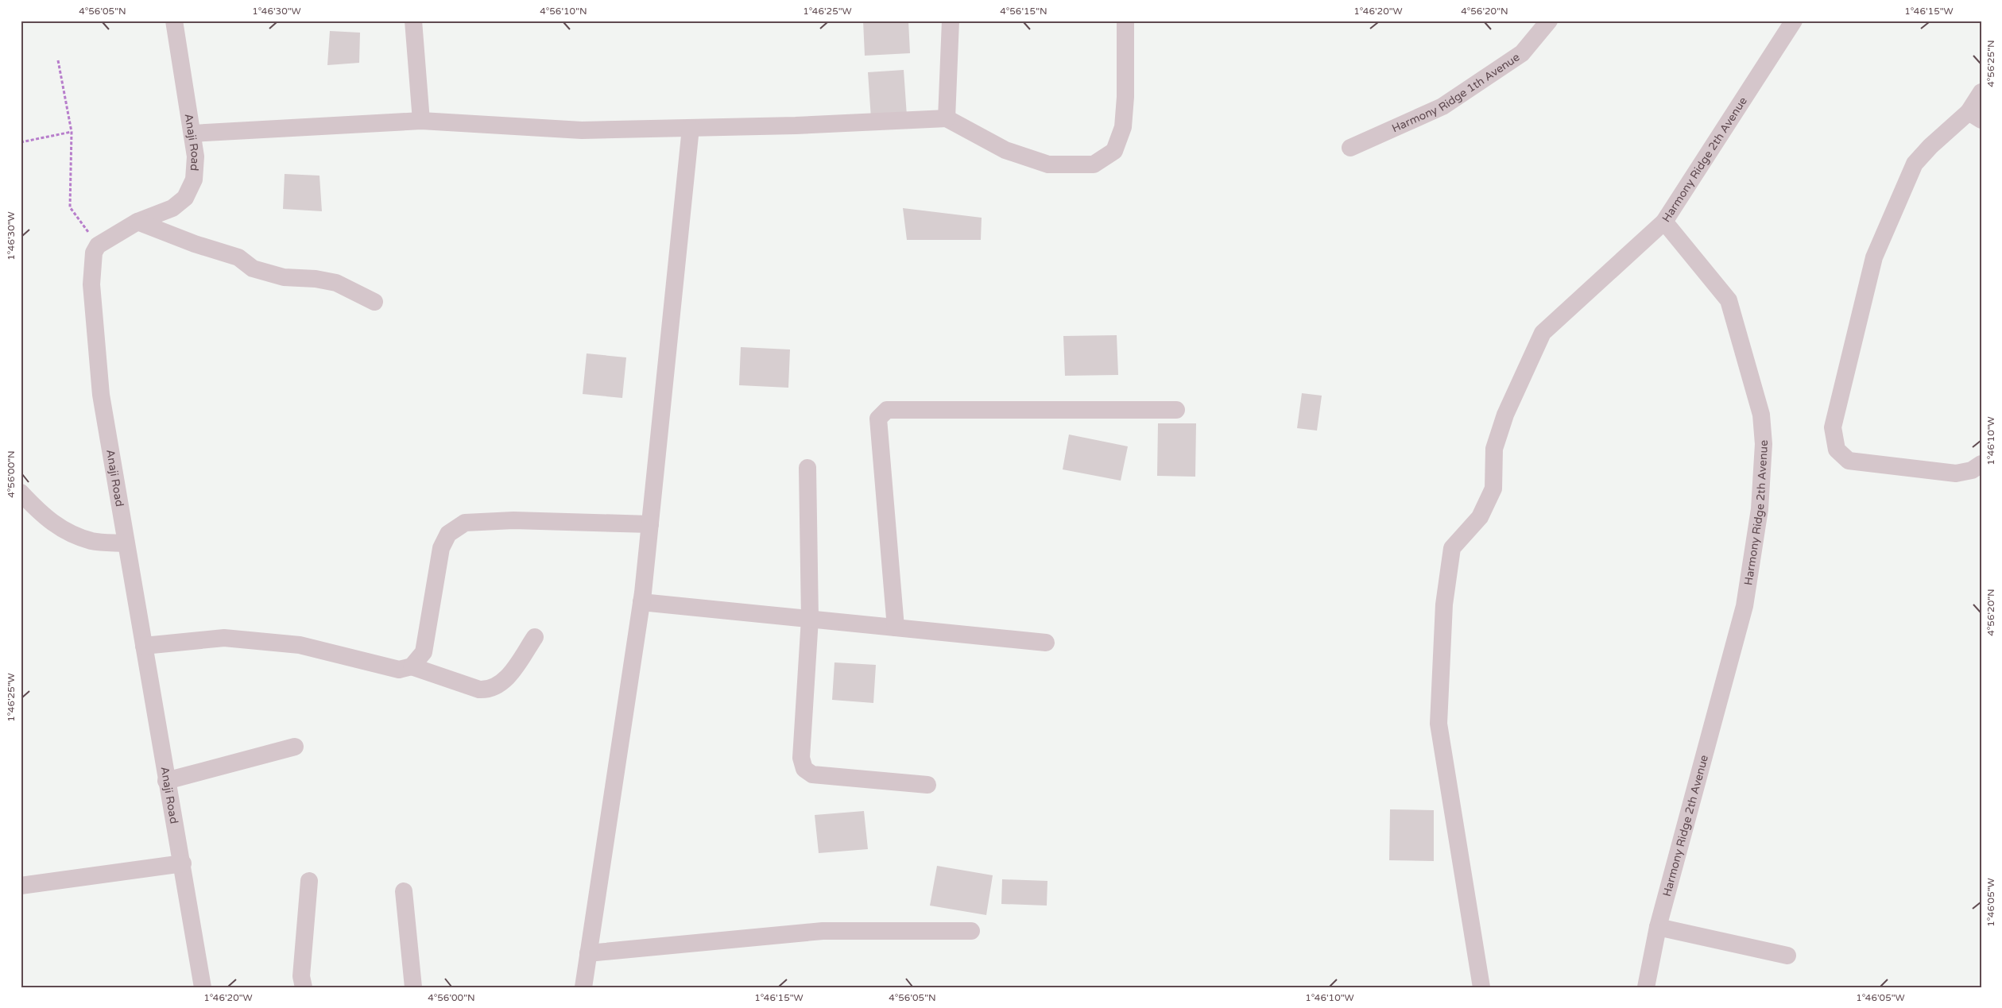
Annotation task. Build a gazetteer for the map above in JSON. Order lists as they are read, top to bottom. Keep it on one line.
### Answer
{"streets":{"street":["Harmony Ridge 1th Avenue","Anaji Road","Harmony Ridge 2th Avenue"]},"coordinates":["4°56'05\"N","1°46'30\"W","4°56'10\"N","1°46'25\"W","4°56'15\"N","1°46'20\"W","4°56'20\"N","1°46'15\"W","4°56'25\"N","1°46'10\"W","4°56'00\"N","1°46'05\"W"]}
